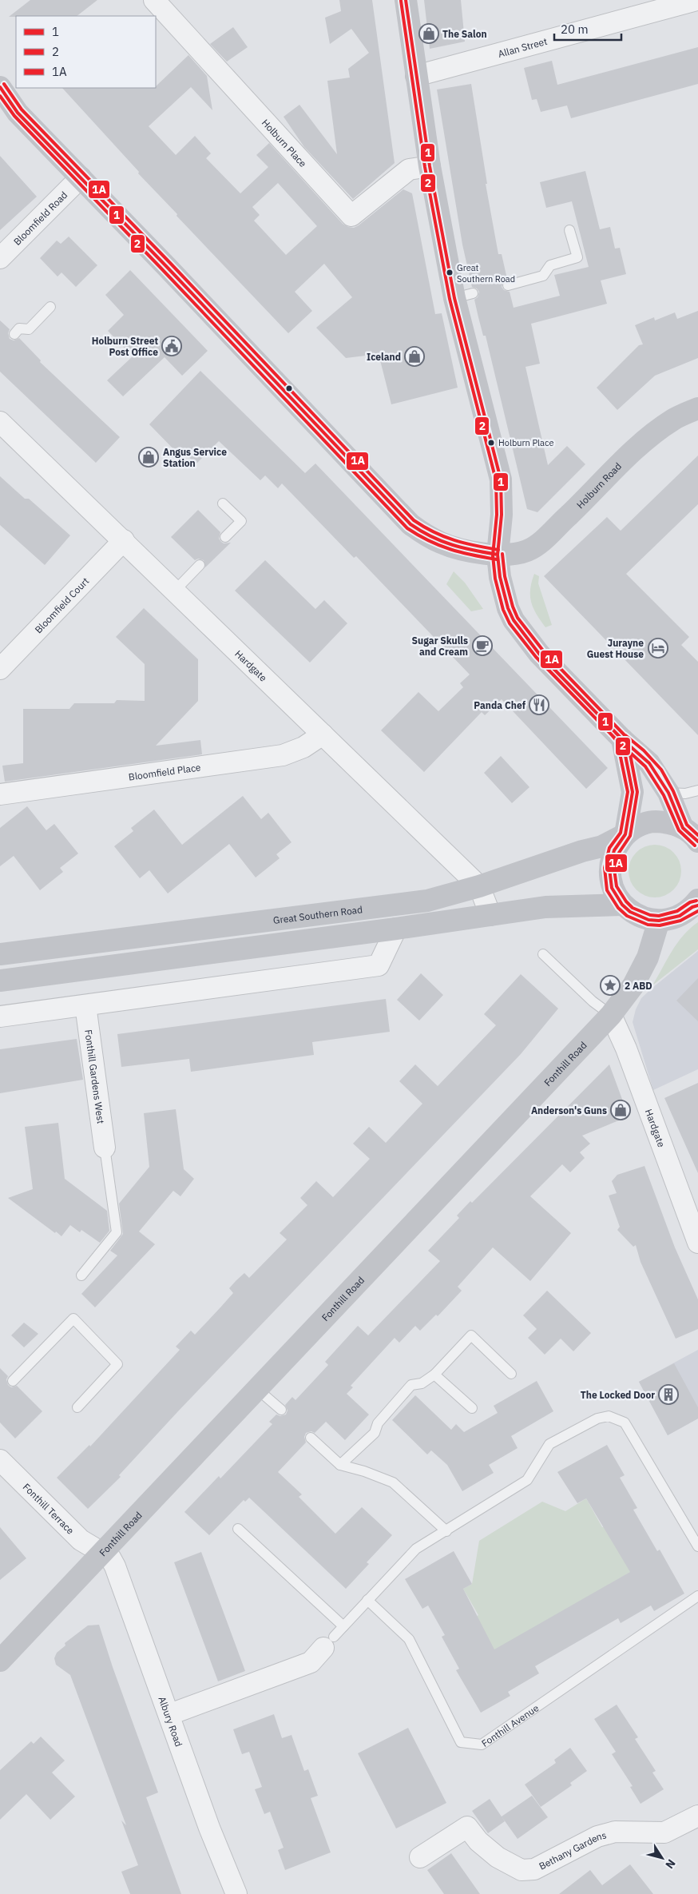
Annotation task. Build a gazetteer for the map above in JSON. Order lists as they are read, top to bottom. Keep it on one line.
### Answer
{"streets":{"street":["Allan Street","Holburn Place","Bloomfield Road","Holburn Road","Bloomfield Court","Hardgate","Bloomfield Place","Great Southern Road","Fonthill Road","Fonthill Gardens West","Fonthill Terrace","Albury Road","Bethany Gardens"],"lane":["Fonthill Avenue"]},"crossings":[["Bloomfield Road","Holburn Road"],["Bloomfield Court","Hardgate"],["Hardgate","Bloomfield Place"],["Hardgate","Great Southern Road"],["Hardgate","Fonthill Road"],["Fonthill Road","Fonthill Terrace"],["Fonthill Road","Albury Road"],["Fonthill Terrace","Albury Road"]],"places":{"shop":["The Salon","Iceland","Angus Service Station","Anderson's Guns"],"other":["Great Southern Road","Holburn Place"],"public building":["Holburn Street Post Office"],"cafe":["Sugar Skulls and Cream"],"hotel":["Jurayne Guest House"],"restaurant":["Panda Chef"],"place":["2 ABD"],"building":["The Locked Door"]},"lines":["transit line 1","transit line 2","transit line 1A"],"legend":["1","2","1A"],"scale_bar":"20 m","north":"bottom right"}
